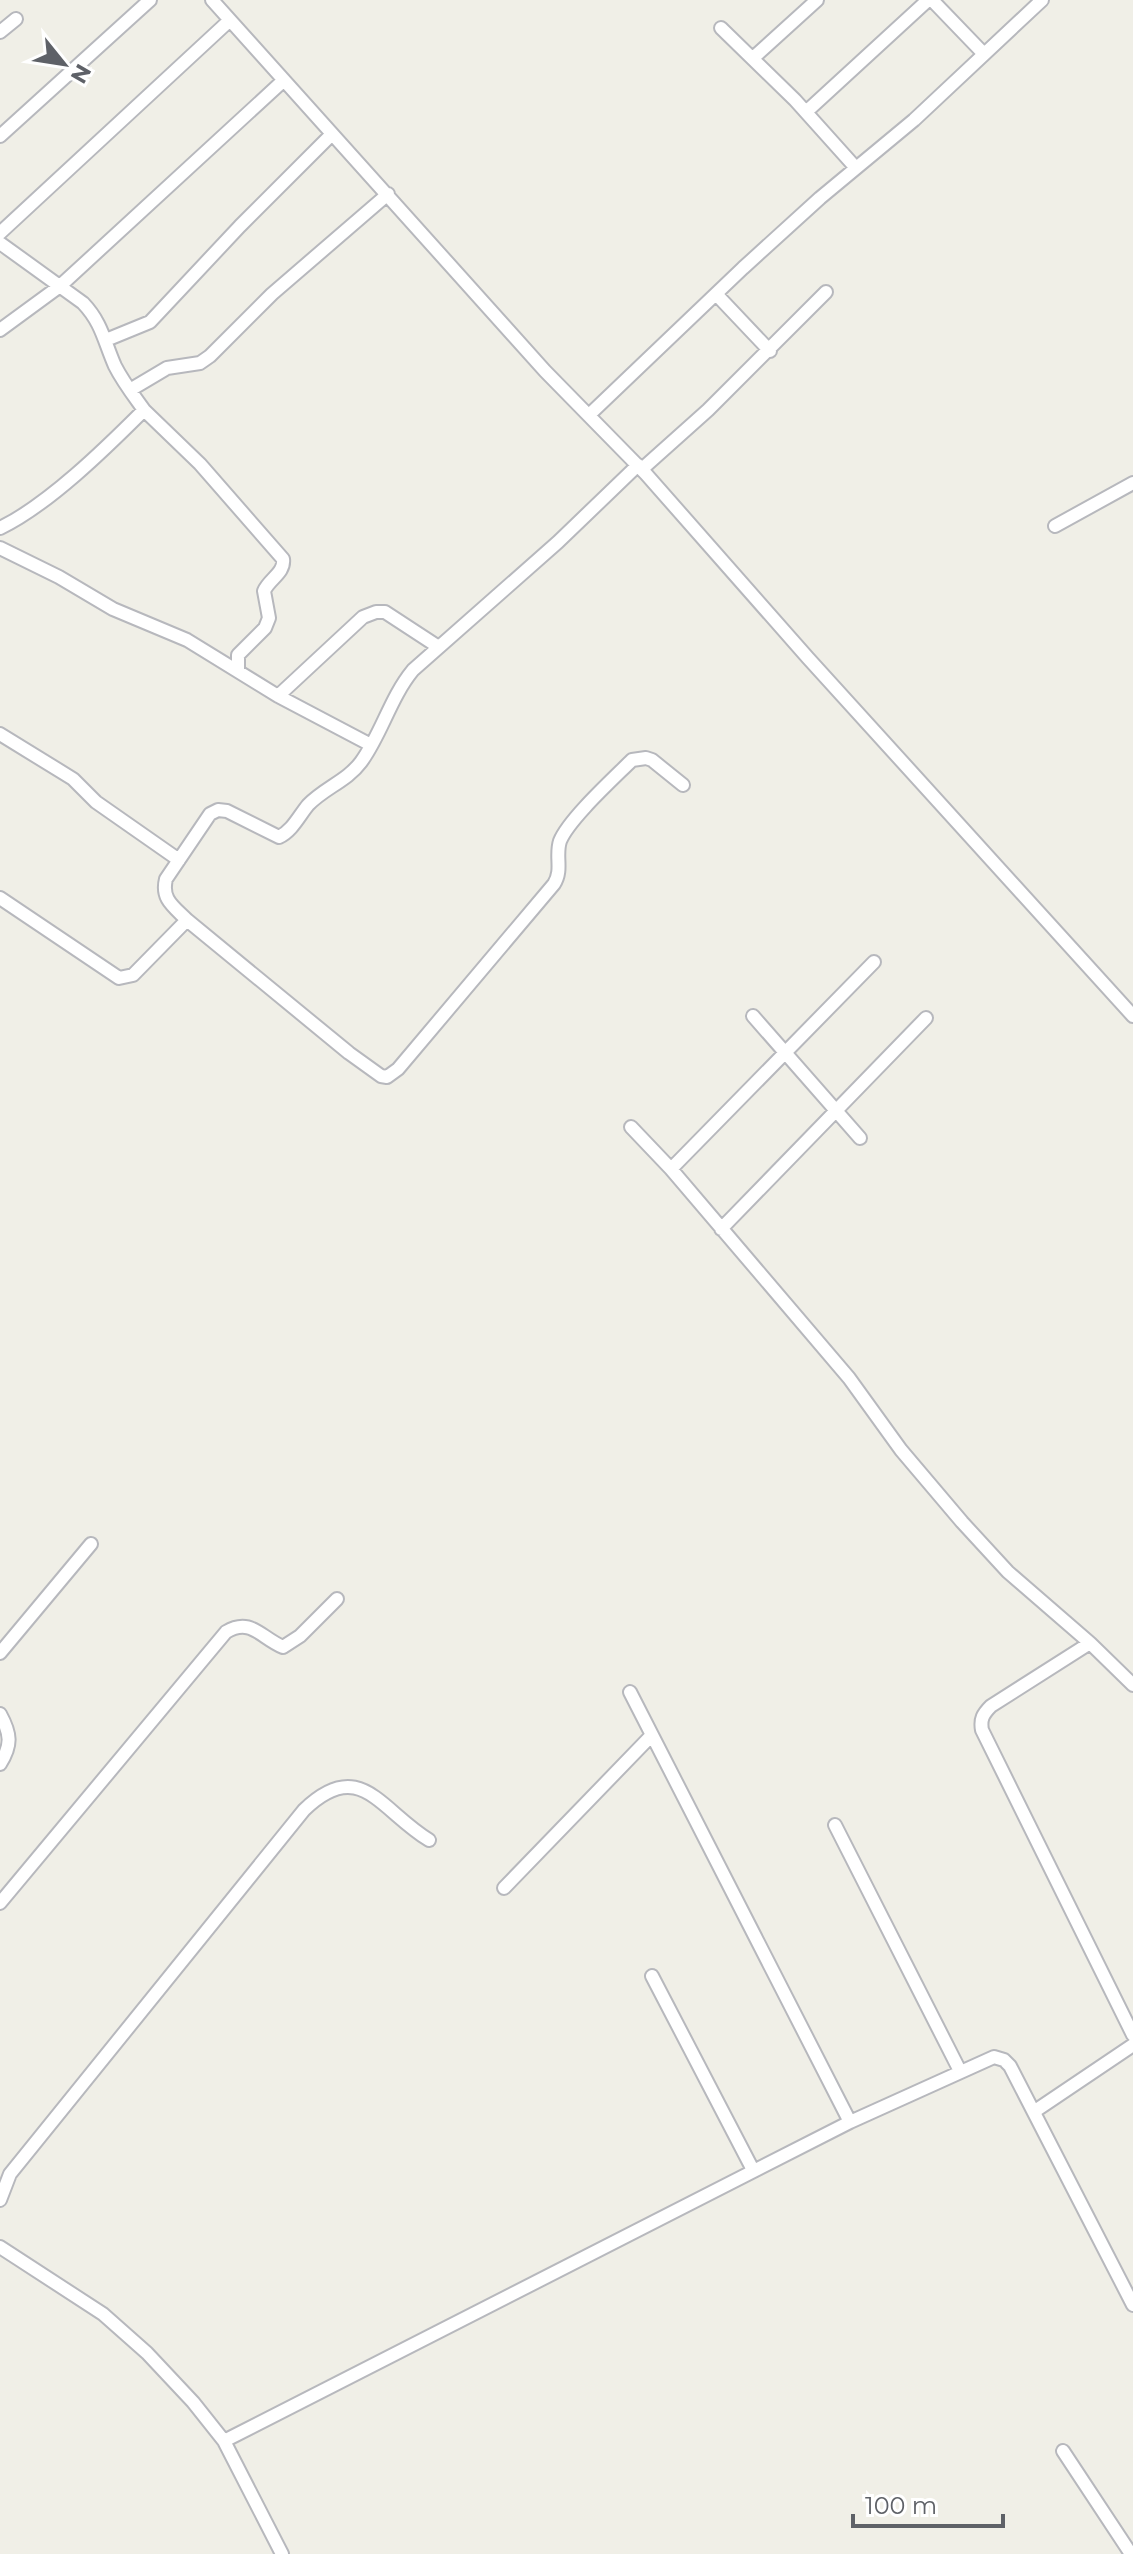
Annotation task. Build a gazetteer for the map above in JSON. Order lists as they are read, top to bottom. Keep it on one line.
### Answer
{"scale_bar":"100 m","north":"bottom right"}
